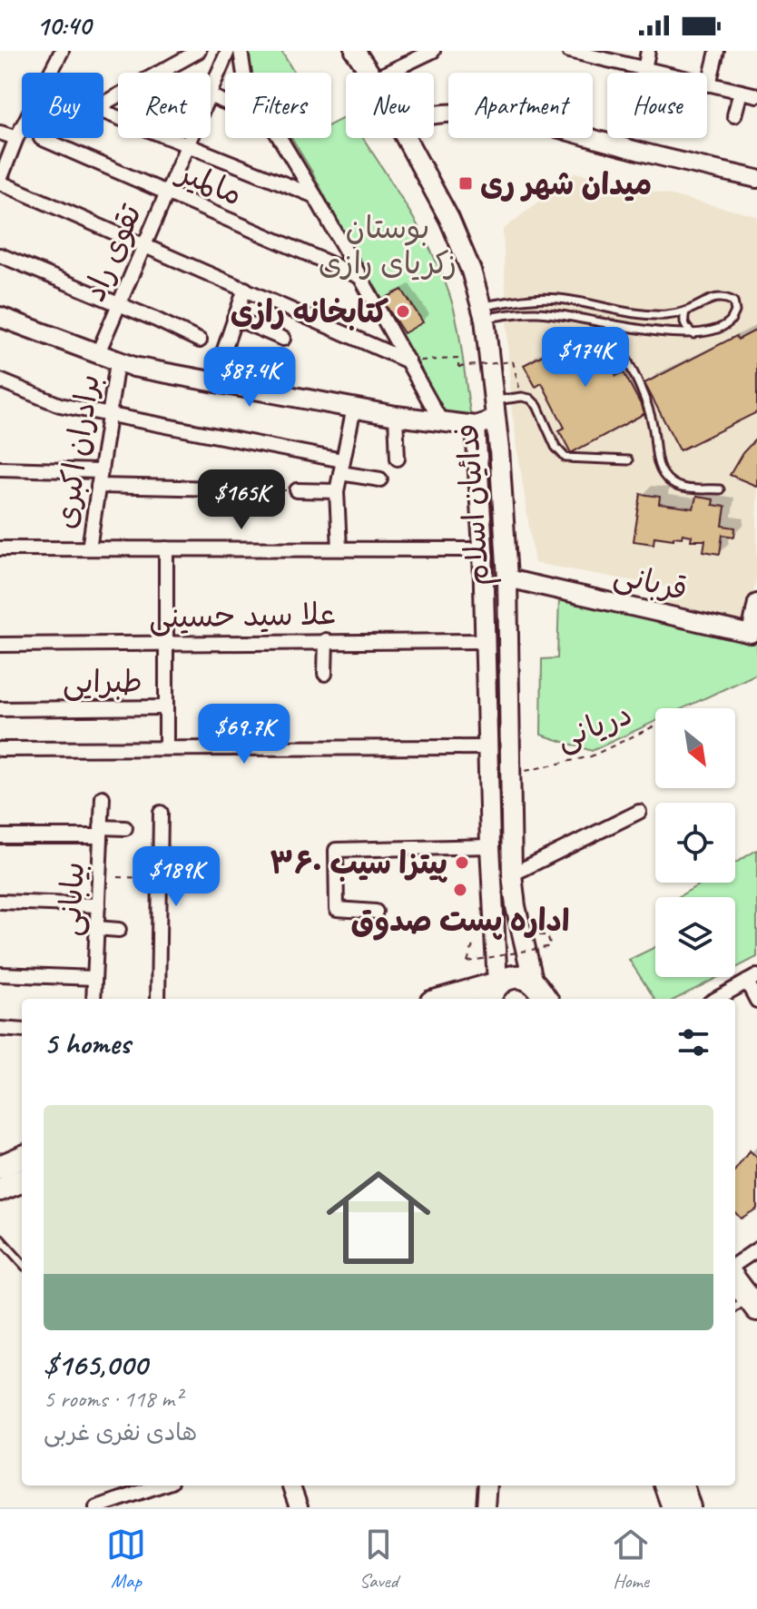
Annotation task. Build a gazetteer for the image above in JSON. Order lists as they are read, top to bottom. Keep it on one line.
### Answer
{"streets":{"main road":["فدائیان اسلام"],"street":["مالمیر","تقوی راد","برادران اکبری","قربانی","علا سید حسینی","طبرایی","بیابانی"],"path":["دریانی"]},"crossings":[["مالمیر","تقوی راد"],["فدائیان اسلام","قربانی"],["فدائیان اسلام","علا سید حسینی"],["فدائیان اسلام","دریانی"]],"parks":["بوستان زکریای رازی"],"places":{"transit":["میدان شهر ری"],"other":["کتابخانه رازی","پیتزا سیب ۳۶۰","اداره پست صدوق"]},"north":"bottom right","page":{"status":"10:40","chip":["Buy","Rent","Filters","New","Apartment","House"],"price":["$174K","$87.4K","$165K","$69.7K","$189K"],"heading":"5 homes","list":[{"name":"$165,000","note":"5 rooms · 118 m² · هادی نفری غربی"}],"tabs":["Map","Saved","Home"]}}
